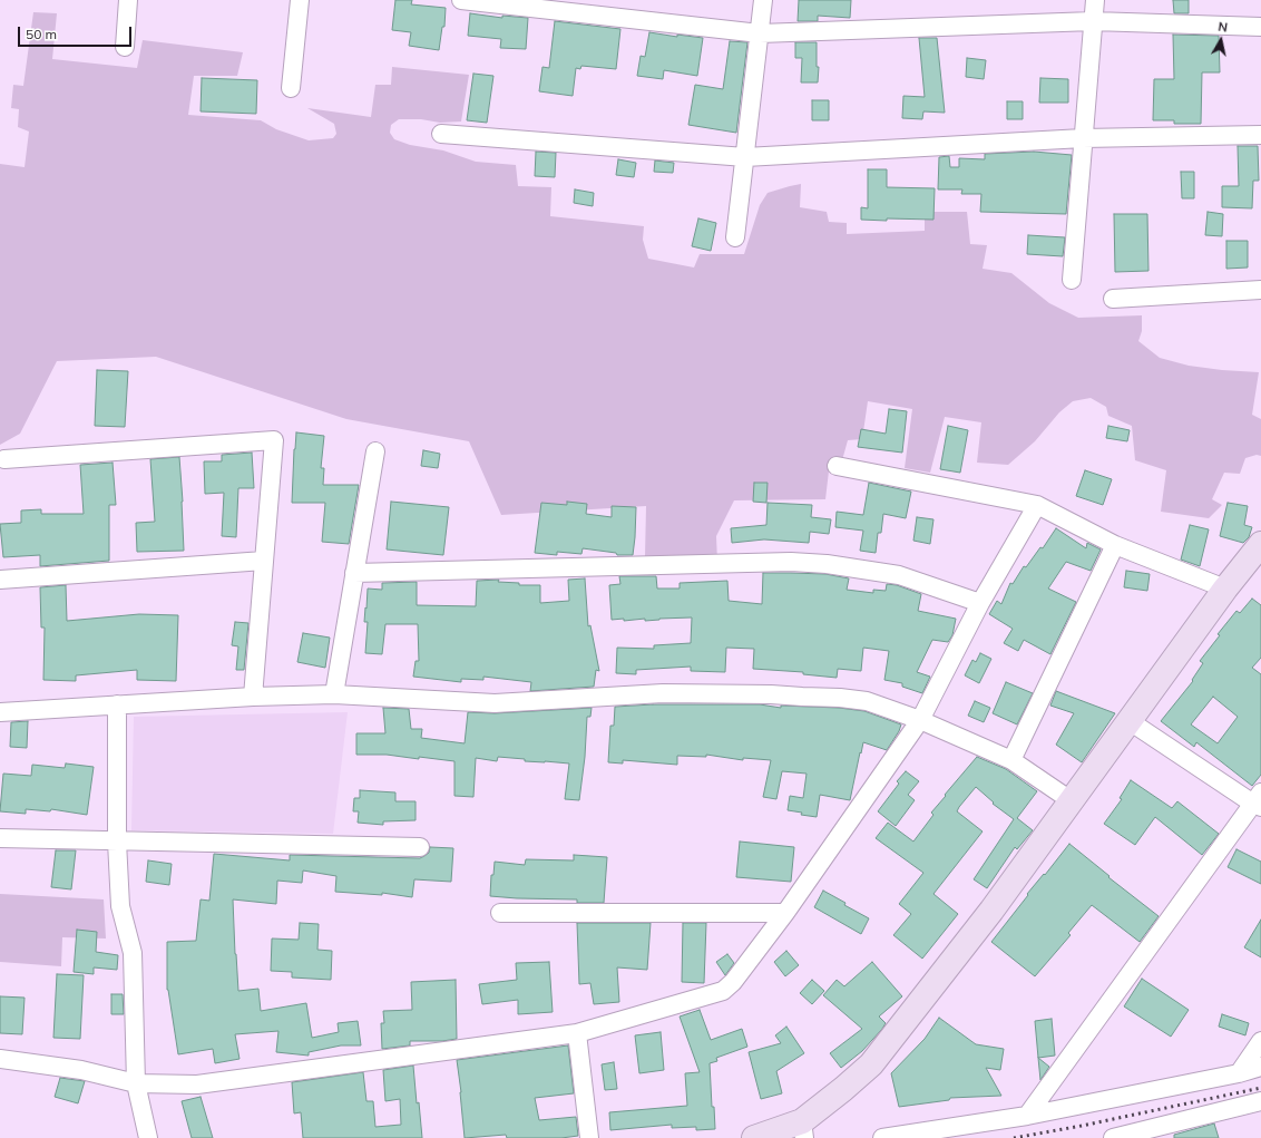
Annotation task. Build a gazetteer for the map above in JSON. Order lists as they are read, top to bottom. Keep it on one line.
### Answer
{"scale_bar":"50 m","north":"top"}
